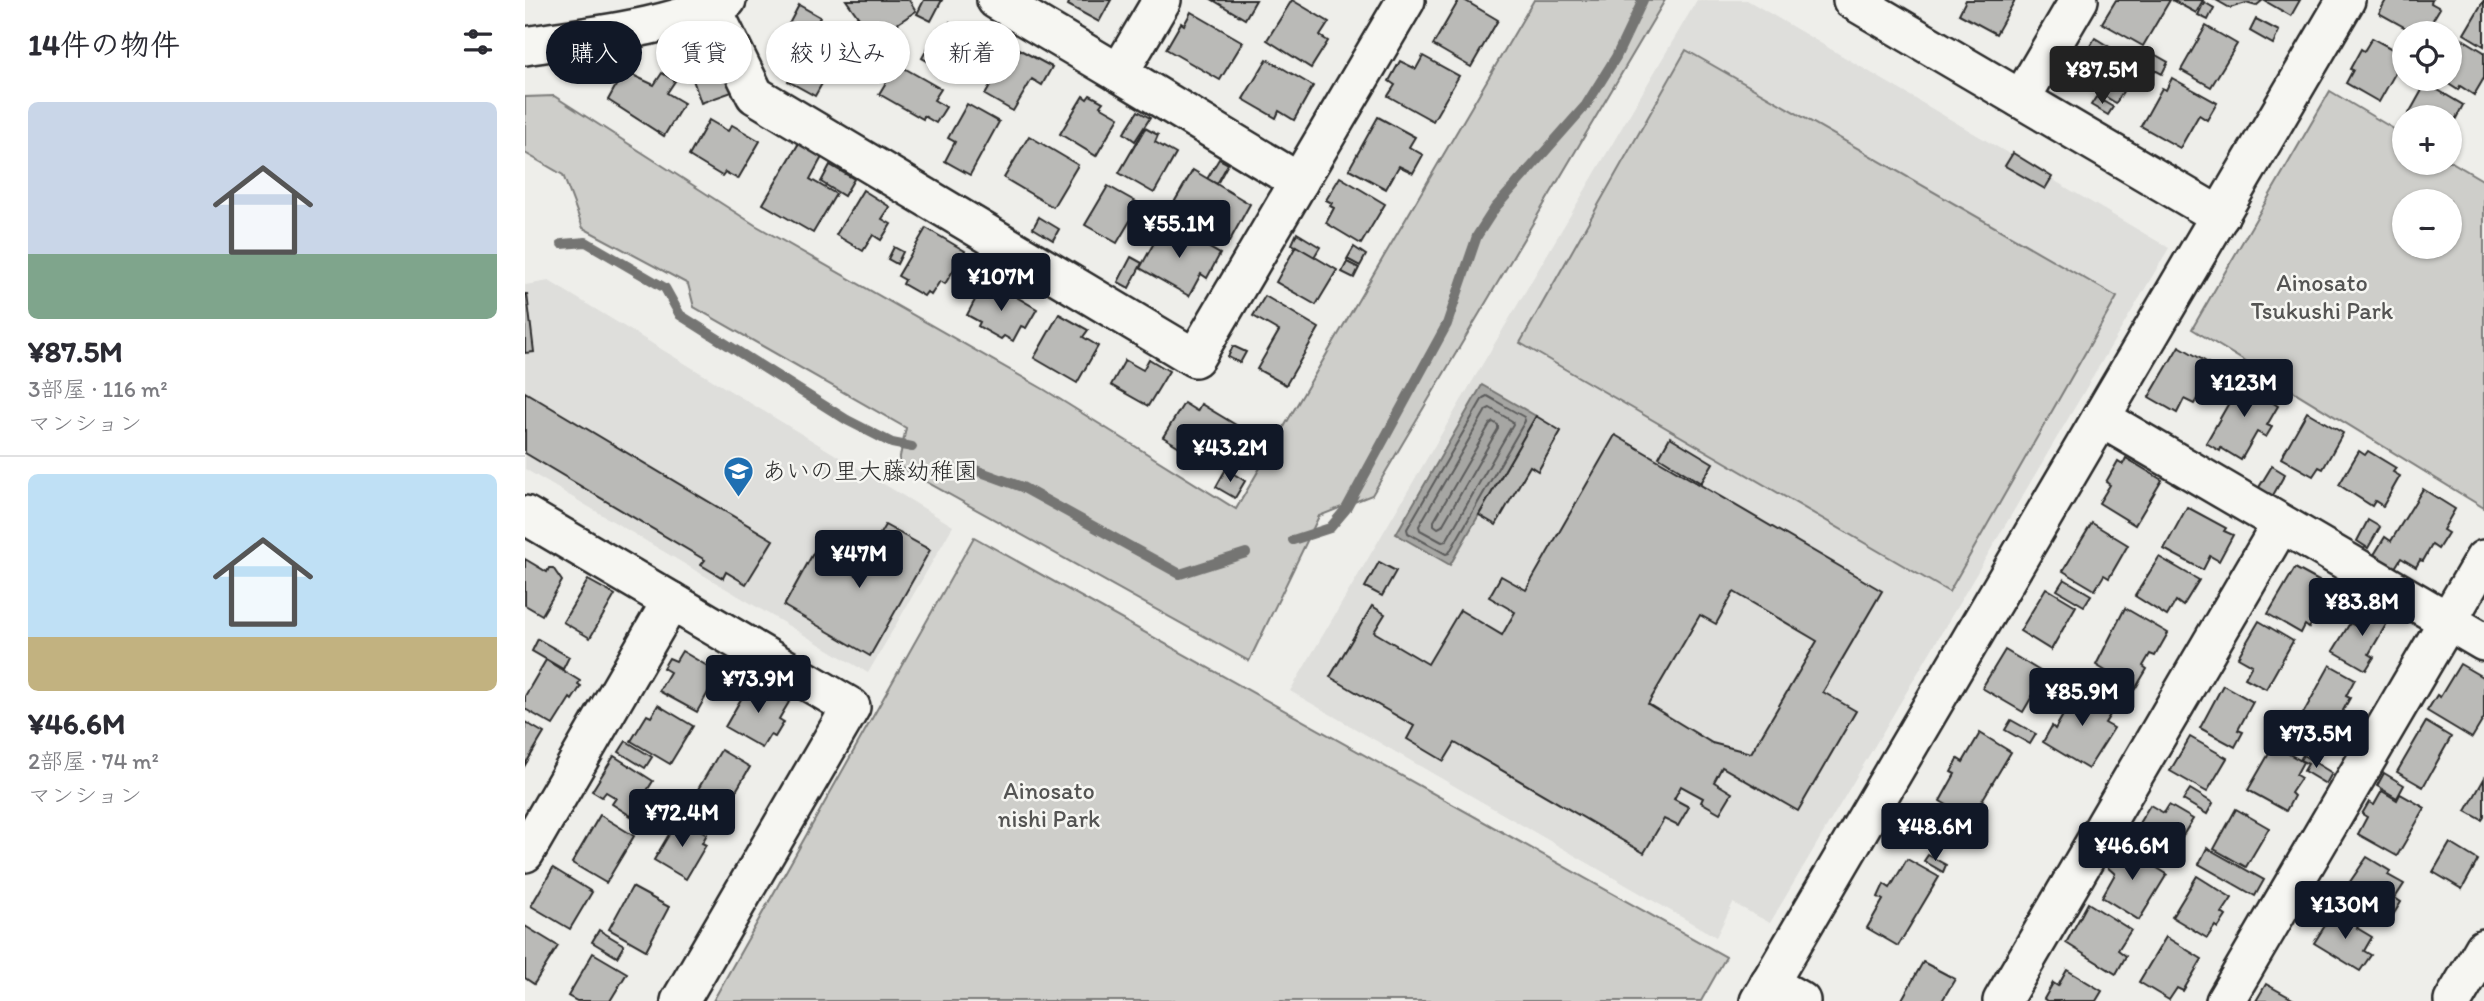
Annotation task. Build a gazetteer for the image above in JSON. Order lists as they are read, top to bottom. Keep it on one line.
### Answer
{"parks":["Ainosato Tsukushi Park","Ainosato nishi Park"],"places":{"school or university":["あいの里大藤幼稚園"]},"page":{"heading":"14件の物件","map_buttons":["+","−"],"chip":["購入","賃貸","絞り込み","新着"],"price":["¥87.5M","¥55.1M","¥107M","¥123M","¥43.2M","¥47M","¥83.8M","¥73.9M","¥85.9M","¥73.5M","¥72.4M","¥48.6M","¥46.6M","¥130M"],"list":[{"name":"¥87.5M","note":"3部屋 · 116 m² · マンション"},{"name":"¥46.6M","note":"2部屋 · 74 m² · マンション"}]}}
